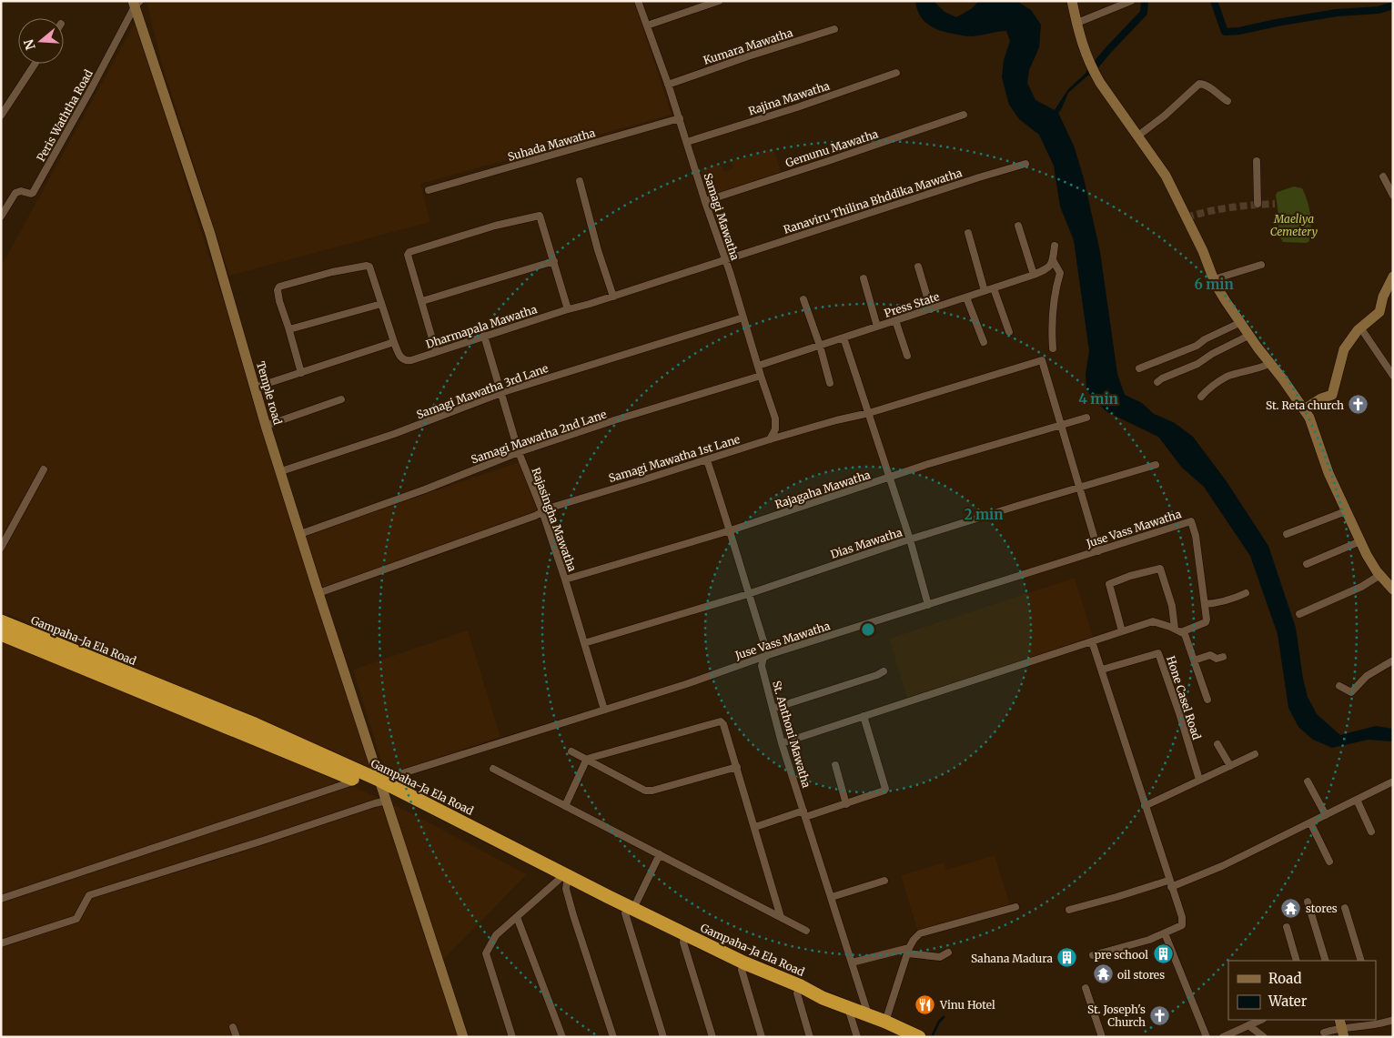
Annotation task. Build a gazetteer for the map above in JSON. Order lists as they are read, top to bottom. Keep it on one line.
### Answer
{"streets":{"highway":["Gampaha-Ja Ela Road"],"street":["Kumara Mawatha","Rajina Mawatha","Peris Waththa Road","Suhada Mawatha","Gemunu Mawatha","Ranaviru Thilina Bhddika Mawatha","Samagi Mawatha","Press State","Dharmapala Mawatha","Samagi Mawatha 3rd Lane","Temple road","Samagi Mawatha 2nd Lane","Samagi Mawatha 1st Lane","Rajagaha Mawatha","Rajasingha Mawatha","Juse Vass Mawatha","Dias Mawatha","Hone Casel Road","St. Anthoni Mawatha"]},"crossings":[["Kumara Mawatha","Samagi Mawatha"],["Rajina Mawatha","Samagi Mawatha"],["Peris Waththa Road","Temple road"],["Suhada Mawatha","Samagi Mawatha"],["Gemunu Mawatha","Samagi Mawatha"],["Ranaviru Thilina Bhddika Mawatha","Samagi Mawatha"],["Ranaviru Thilina Bhddika Mawatha","Dharmapala Mawatha"],["Samagi Mawatha","Press State"],["Samagi Mawatha","Dharmapala Mawatha"],["Samagi Mawatha","Samagi Mawatha 3rd Lane"],["Samagi Mawatha","Samagi Mawatha 2nd Lane"],["Samagi Mawatha","Samagi Mawatha 1st Lane"],["Dharmapala Mawatha","Rajasingha Mawatha"],["Samagi Mawatha 3rd Lane","Temple road"],["Samagi Mawatha 3rd Lane","Rajasingha Mawatha"],["Temple road","Samagi Mawatha 2nd Lane"],["Temple road","Samagi Mawatha 1st Lane"],["Temple road","Juse Vass Mawatha"],["Temple road","Gampaha-Ja Ela Road"],["Samagi Mawatha 2nd Lane","Rajasingha Mawatha"],["Samagi Mawatha 1st Lane","Rajagaha Mawatha"],["Samagi Mawatha 1st Lane","Rajasingha Mawatha"],["Rajagaha Mawatha","Rajasingha Mawatha"],["Rajasingha Mawatha","Juse Vass Mawatha"],["Rajasingha Mawatha","Dias Mawatha"],["Juse Vass Mawatha","Gampaha-Ja Ela Road"],["Juse Vass Mawatha","St. Anthoni Mawatha"],["Gampaha-Ja Ela Road","St. Anthoni Mawatha"]],"parks":["Maeliya Cemetery"],"places":{"church":["St. Reta church","St. Joseph's Church"],"temple":["stores","oil stores"],"building":["pre school","Sahana Madura"],"restaurant":["Vinu Hotel"]},"legend":["Road","Water"],"north":"left","rings":["6 min","4 min","2 min"]}
